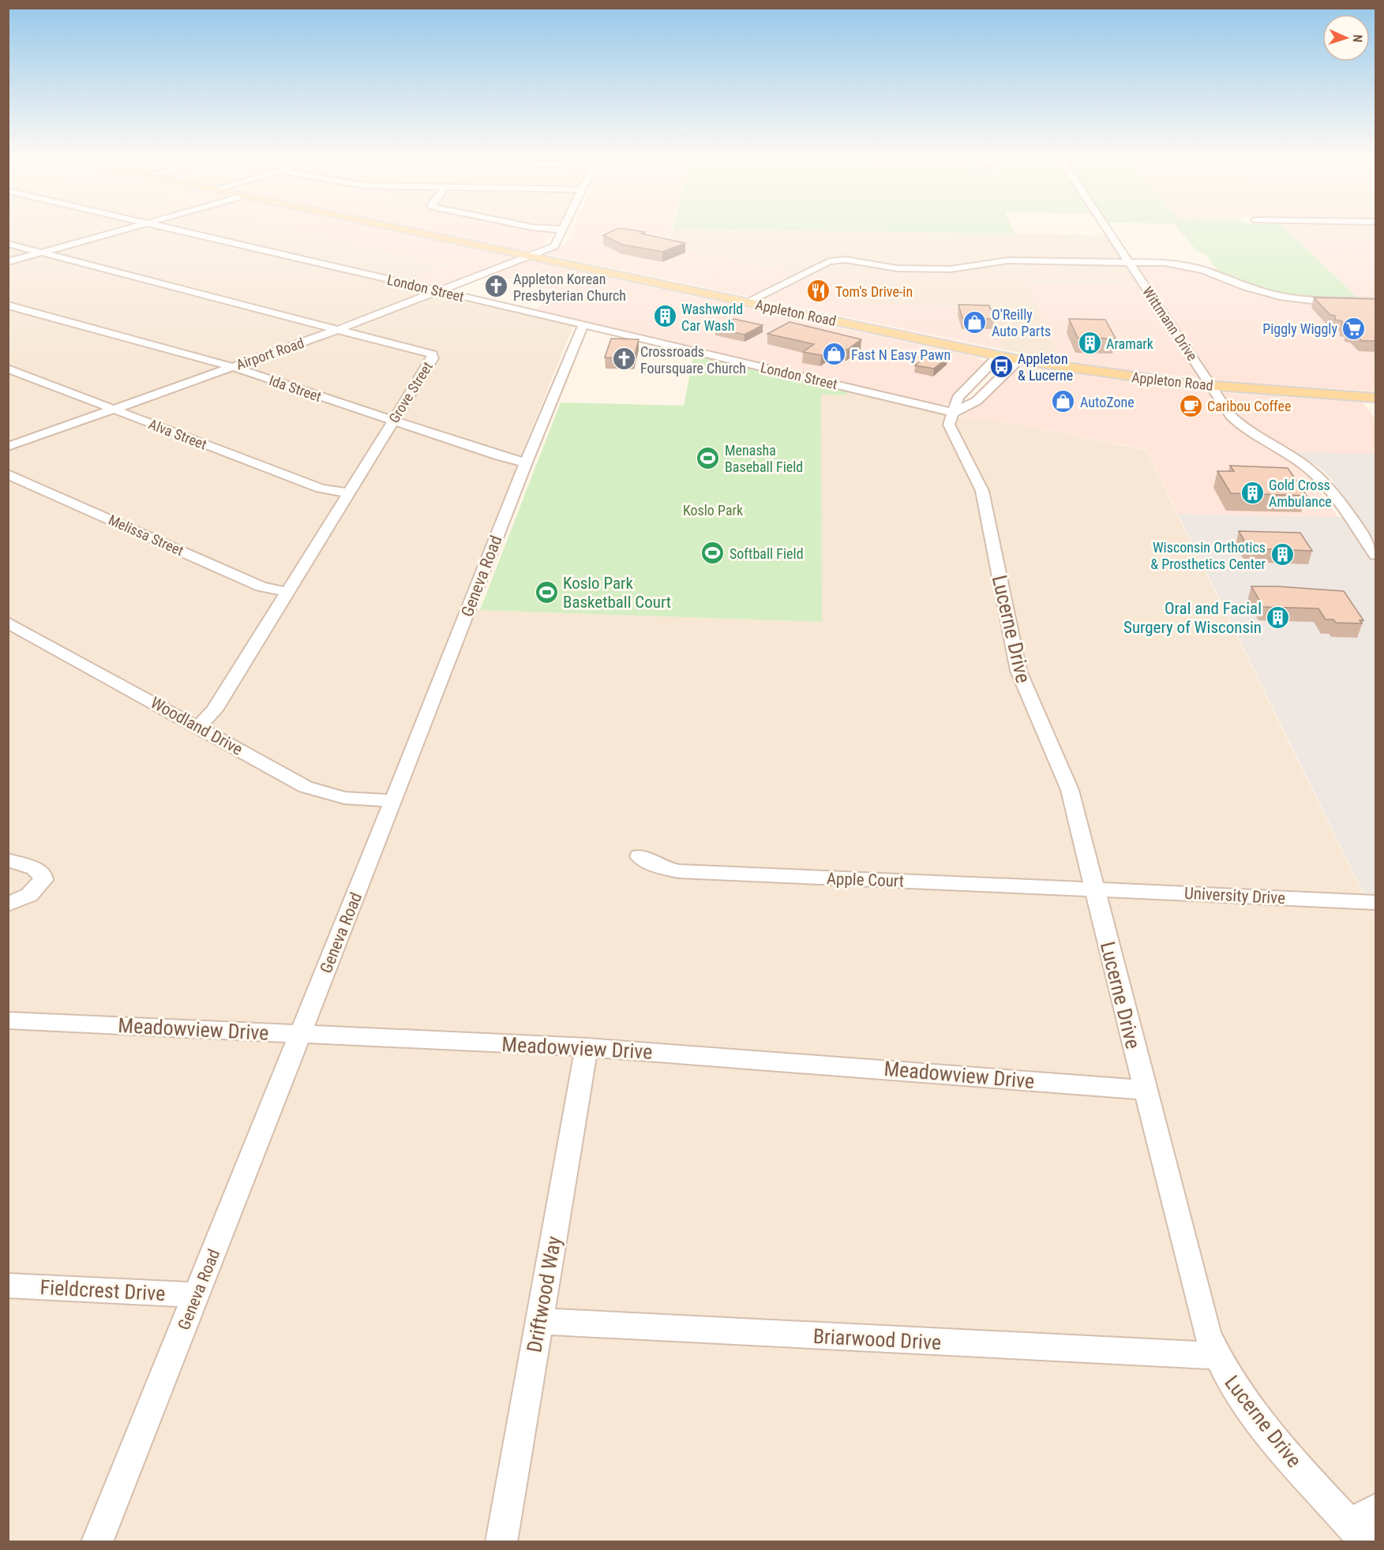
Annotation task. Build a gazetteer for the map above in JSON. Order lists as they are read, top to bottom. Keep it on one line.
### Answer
{"streets":{"main road":["Appleton Road"],"street":["London Street","Wittmann Drive","Airport Road","Ida Street","Grove Street","Alva Street","Melissa Street","Geneva Road","Lucerne Drive","Woodland Drive","Apple Court","University Drive","Meadowview Drive","Fieldcrest Drive","Driftwood Way","Briarwood Drive"]},"crossings":[["London Street","Airport Road"],["London Street","Geneva Road"],["London Street","Lucerne Drive"],["Appleton Road","Wittmann Drive"],["Appleton Road","Airport Road"],["Appleton Road","Lucerne Drive"],["Airport Road","Ida Street"],["Airport Road","Grove Street"],["Airport Road","Alva Street"],["Ida Street","Grove Street"],["Ida Street","Geneva Road"],["Grove Street","Alva Street"],["Grove Street","Melissa Street"],["Grove Street","Woodland Drive"],["Geneva Road","Woodland Drive"],["Geneva Road","Meadowview Drive"],["Geneva Road","Fieldcrest Drive"],["Lucerne Drive","Apple Court"],["Lucerne Drive","University Drive"],["Lucerne Drive","Meadowview Drive"],["Lucerne Drive","Briarwood Drive"],["Apple Court","University Drive"],["Meadowview Drive","Driftwood Way"],["Driftwood Way","Briarwood Drive"]],"parks":["Koslo Park"],"places":{"church":["Appleton Korean Presbyterian Church","Crossroads Foursquare Church"],"restaurant":["Tom's Drive-in"],"building":["Washworld Car Wash","Aramark","Gold Cross Ambulance","Wisconsin Orthotics & Prosthetics Center","Oral and Facial Surgery of Wisconsin"],"shop":["O'Reilly Auto Parts","Fast N Easy Pawn","AutoZone"],"supermarket":["Piggly Wiggly"],"bus stop":["Appleton & Lucerne"],"cafe":["Caribou Coffee"],"sports":["Menasha Baseball Field","Softball Field","Koslo Park Basketball Court"]},"north":"right"}
